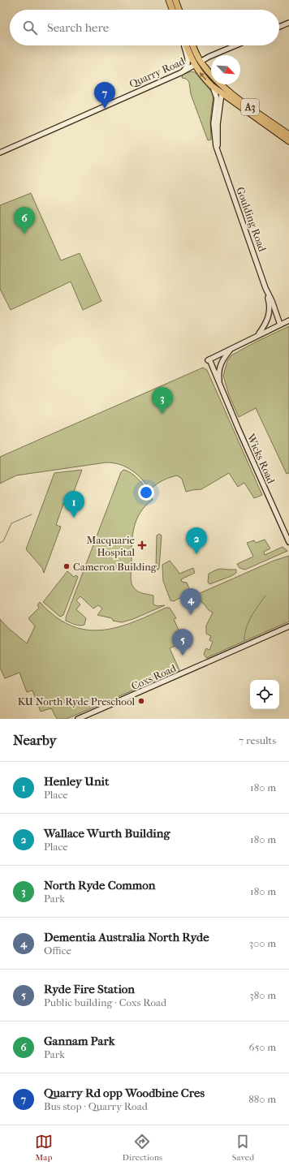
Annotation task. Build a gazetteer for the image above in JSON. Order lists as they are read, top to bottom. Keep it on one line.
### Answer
{"streets":{"highway":["Quarry Road","A3"],"main road":["Goulding Road","Wicks Road","Coxs Road"]},"crossings":[["Quarry Road","A3"],["A3","Goulding Road"]],"places":{"health":["Macquarie Hospital"],"other":["Cameron Building","KU North Ryde Preschool"]},"north":"bottom right","page":{"search":"Search here","pins":["7","6","3","1","2","4","5"],"heading":["Nearby","7 results"],"list":[{"mark":"1","name":"Henley Unit","note":"Place","value":"180 m"},{"mark":"2","name":"Wallace Wurth Building","note":"Place","value":"180 m"},{"mark":"3","name":"North Ryde Common","note":"Park","value":"180 m"},{"mark":"4","name":"Dementia Australia North Ryde","note":"Office","value":"300 m"},{"mark":"5","name":"Ryde Fire Station","note":"Public building · Coxs Road","value":"380 m"},{"mark":"6","name":"Gannam Park","note":"Park","value":"650 m"},{"mark":"7","name":"Quarry Rd opp Woodbine Cres","note":"Bus stop · Quarry Road","value":"880 m"}],"nav":["Map","Directions","Saved"]}}
